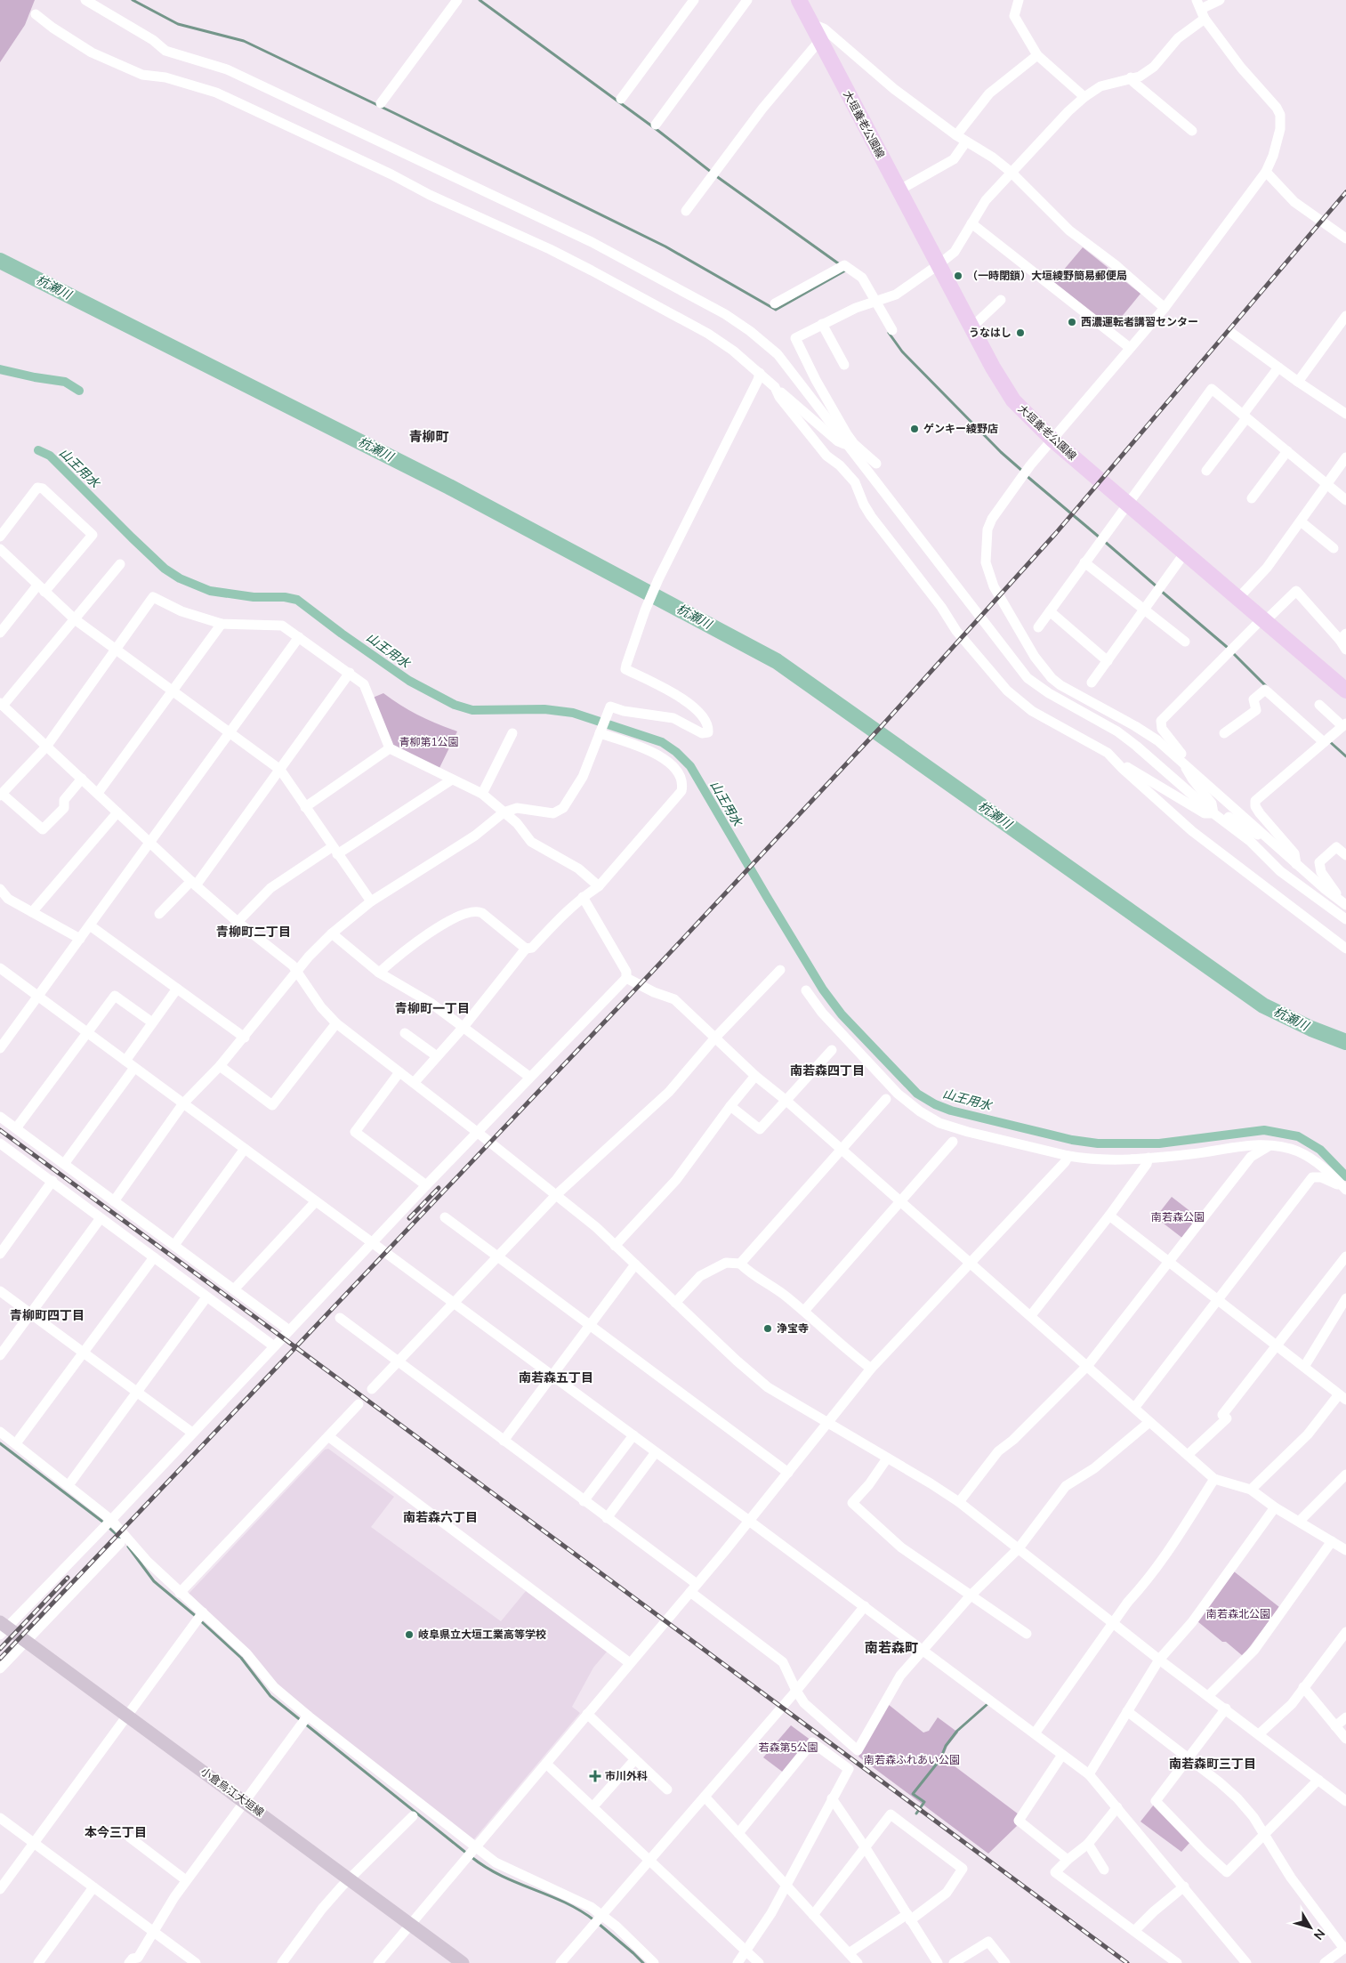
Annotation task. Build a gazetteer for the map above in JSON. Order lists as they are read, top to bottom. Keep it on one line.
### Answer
{"streets":{"main road":["大垣養老公園線","小倉烏江大垣線"]},"districts":["青柳町","青柳町二丁目","青柳町一丁目","南若森四丁目","青柳町四丁目","南若森五丁目","南若森六丁目","南若森町","南若森町三丁目","本今三丁目"],"water":["杭瀬川","山王用水"],"parks":["青柳第1公園","南若森公園","南若森北公園","若森第5公園","南若森ふれあい公園"],"places":{"other":["（一時閉鎖）大垣綾野簡易郵便局","西濃運転者講習センター","うなはし","ゲンキー綾野店","浄宝寺","岐阜県立大垣工業高等学校"],"health":["市川外科"]},"north":"bottom right"}
